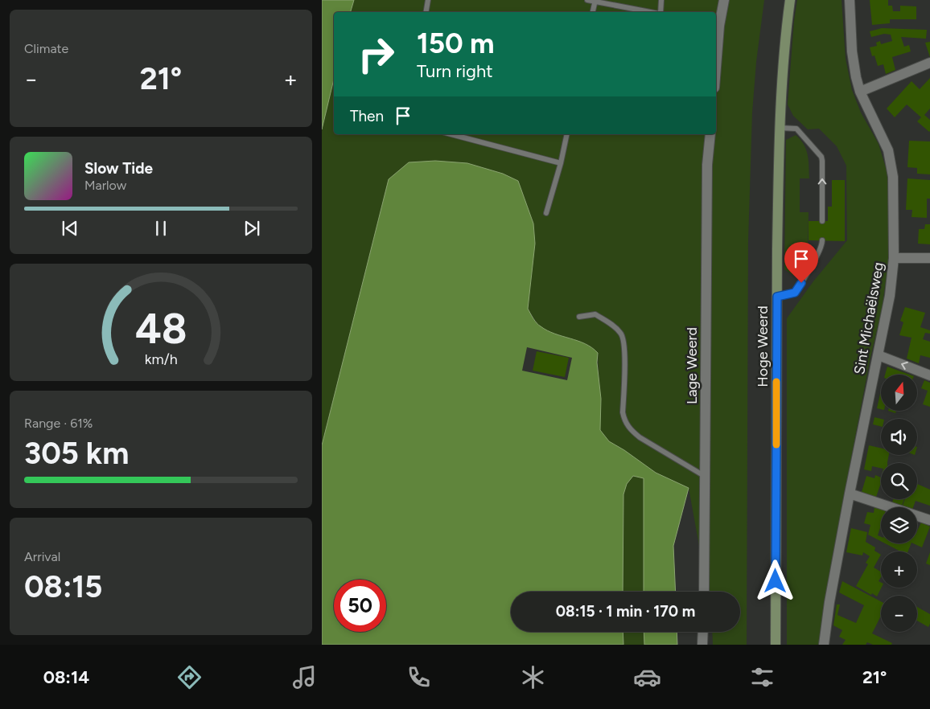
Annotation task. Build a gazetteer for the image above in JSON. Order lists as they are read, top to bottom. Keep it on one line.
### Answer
{"streets":{"main road":["Hoge Weerd"],"street":["Sint Michaëlsweg","Lage Weerd"]},"north":"top","page":{"tile":["Climate",["Range · 61%","305 km"],["Arrival","08:15"]],"turn":["150 m","Turn right"],"heat":["−","21°","+"],"then":"Then","song":["Slow Tide","Marlow"],"map_buttons":["+","−"],"limit":"50","trip":"08:15 · 1 min · 170 m","tabs":["08:14","21°"],"gauge":["48","km/h"]}}
